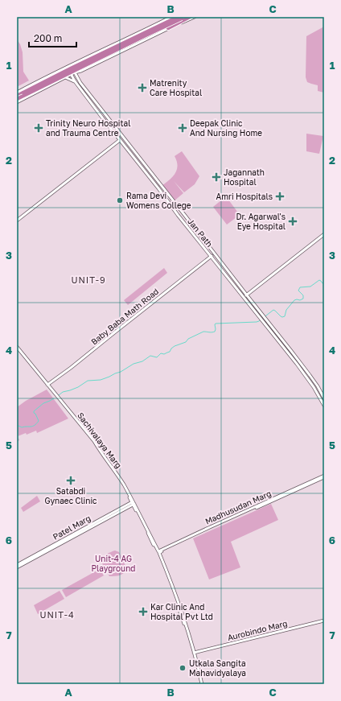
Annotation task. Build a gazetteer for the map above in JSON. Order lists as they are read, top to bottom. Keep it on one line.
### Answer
{"streets":{"street":["Jan Path","Baby Baba Math Road","Sachivalaya Marg","Madhusudan Marg","Patel Marg","Aurobindo Marg"]},"crossings":[["Jan Path","Baby Baba Math Road"],["Baby Baba Math Road","Sachivalaya Marg"],["Sachivalaya Marg","Madhusudan Marg"],["Sachivalaya Marg","Patel Marg"],["Sachivalaya Marg","Aurobindo Marg"]],"districts":["UNIT-9","UNIT-4"],"parks":["Unit-4 AG Playground"],"places":{"health":["Matrenity Care Hospital","Trinity Neuro Hospital and Trauma Centre","Deepak Clinic And Nursing Home","Jagannath Hospital","Amri Hospitals","Dr. Agarwal's Eye Hospital","Satabdi Gynaec Clinic","Kar Clinic And Hospital Pvt Ltd"],"other":["Rama Devi Womens College","Utkala Sangita Mahavidyalaya"]},"scale_bar":"200 m","grid":{"columns":["A","B","C"],"rows":["1","2","3","4","5","6","7"]}}
